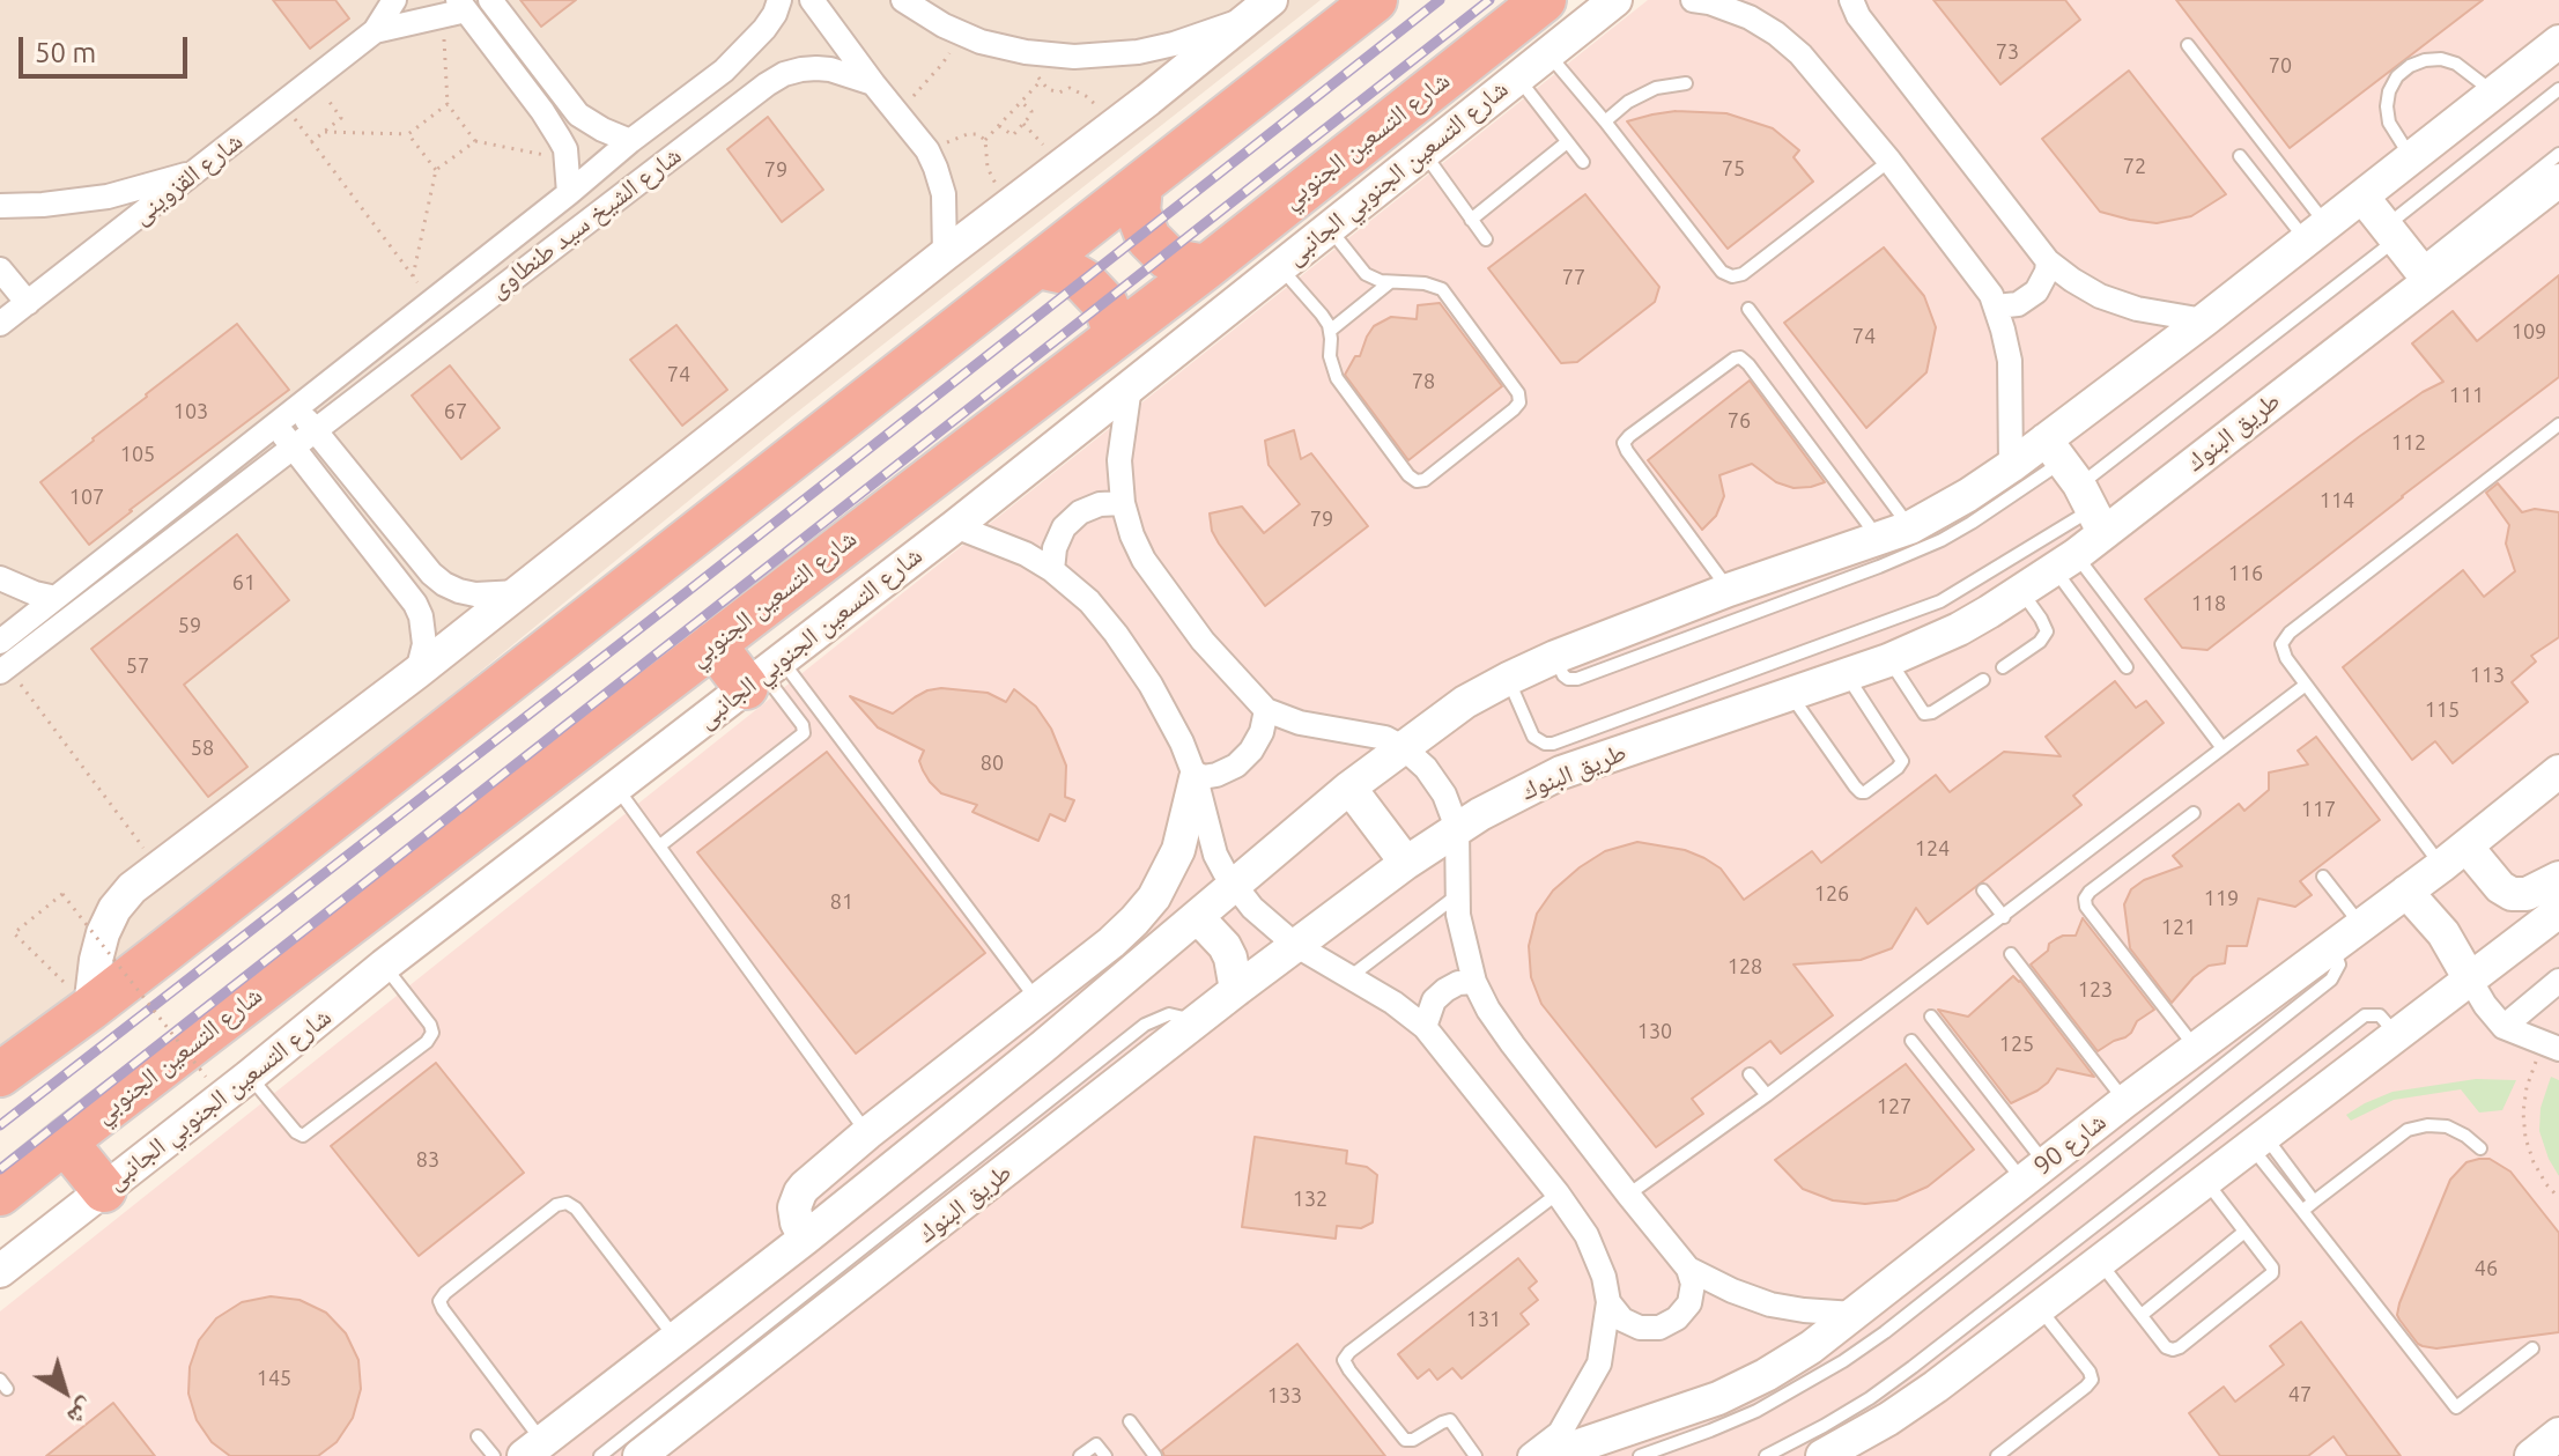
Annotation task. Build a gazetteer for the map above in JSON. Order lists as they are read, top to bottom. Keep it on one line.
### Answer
{"streets":{"highway":["شارع التسعين الجنوبي"],"street":["شارع التسعين الجنوبي الجانبى","شارع القزوينى","شارع الشيخ سيد طنطاوى","طريق البنوك","شارع 90"]},"house_numbers":["73","70","72","75","79","77","109","74","74","78","111","103","67","76","112","105","107","114","79","116","61","118","59","57","113","115","58","80","117","124","126","119","81","121","128","123","130","125","127","83","132","46","131","145","47","133"],"scale_bar":"50 m","north":"bottom right"}
